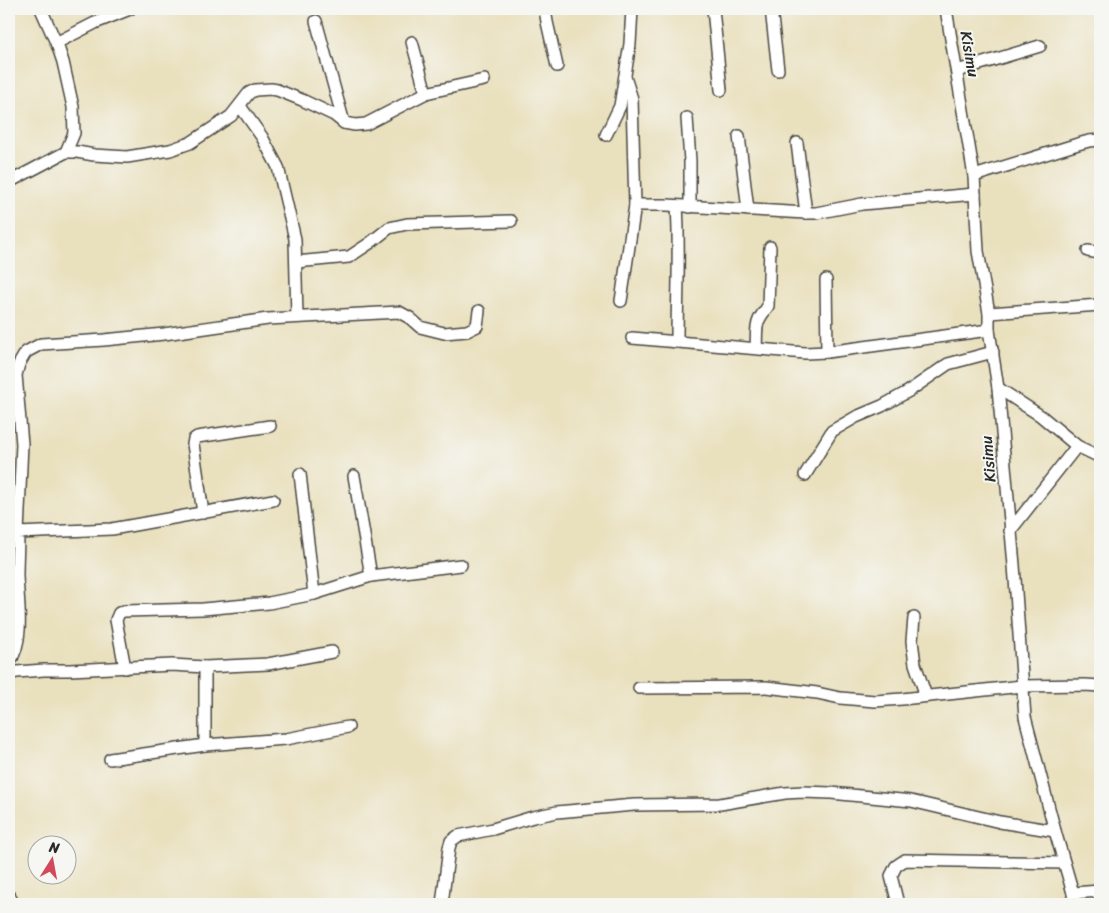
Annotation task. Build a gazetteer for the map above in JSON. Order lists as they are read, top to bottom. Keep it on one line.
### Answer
{"streets":{"street":["Kisimu"]},"north":"top"}
